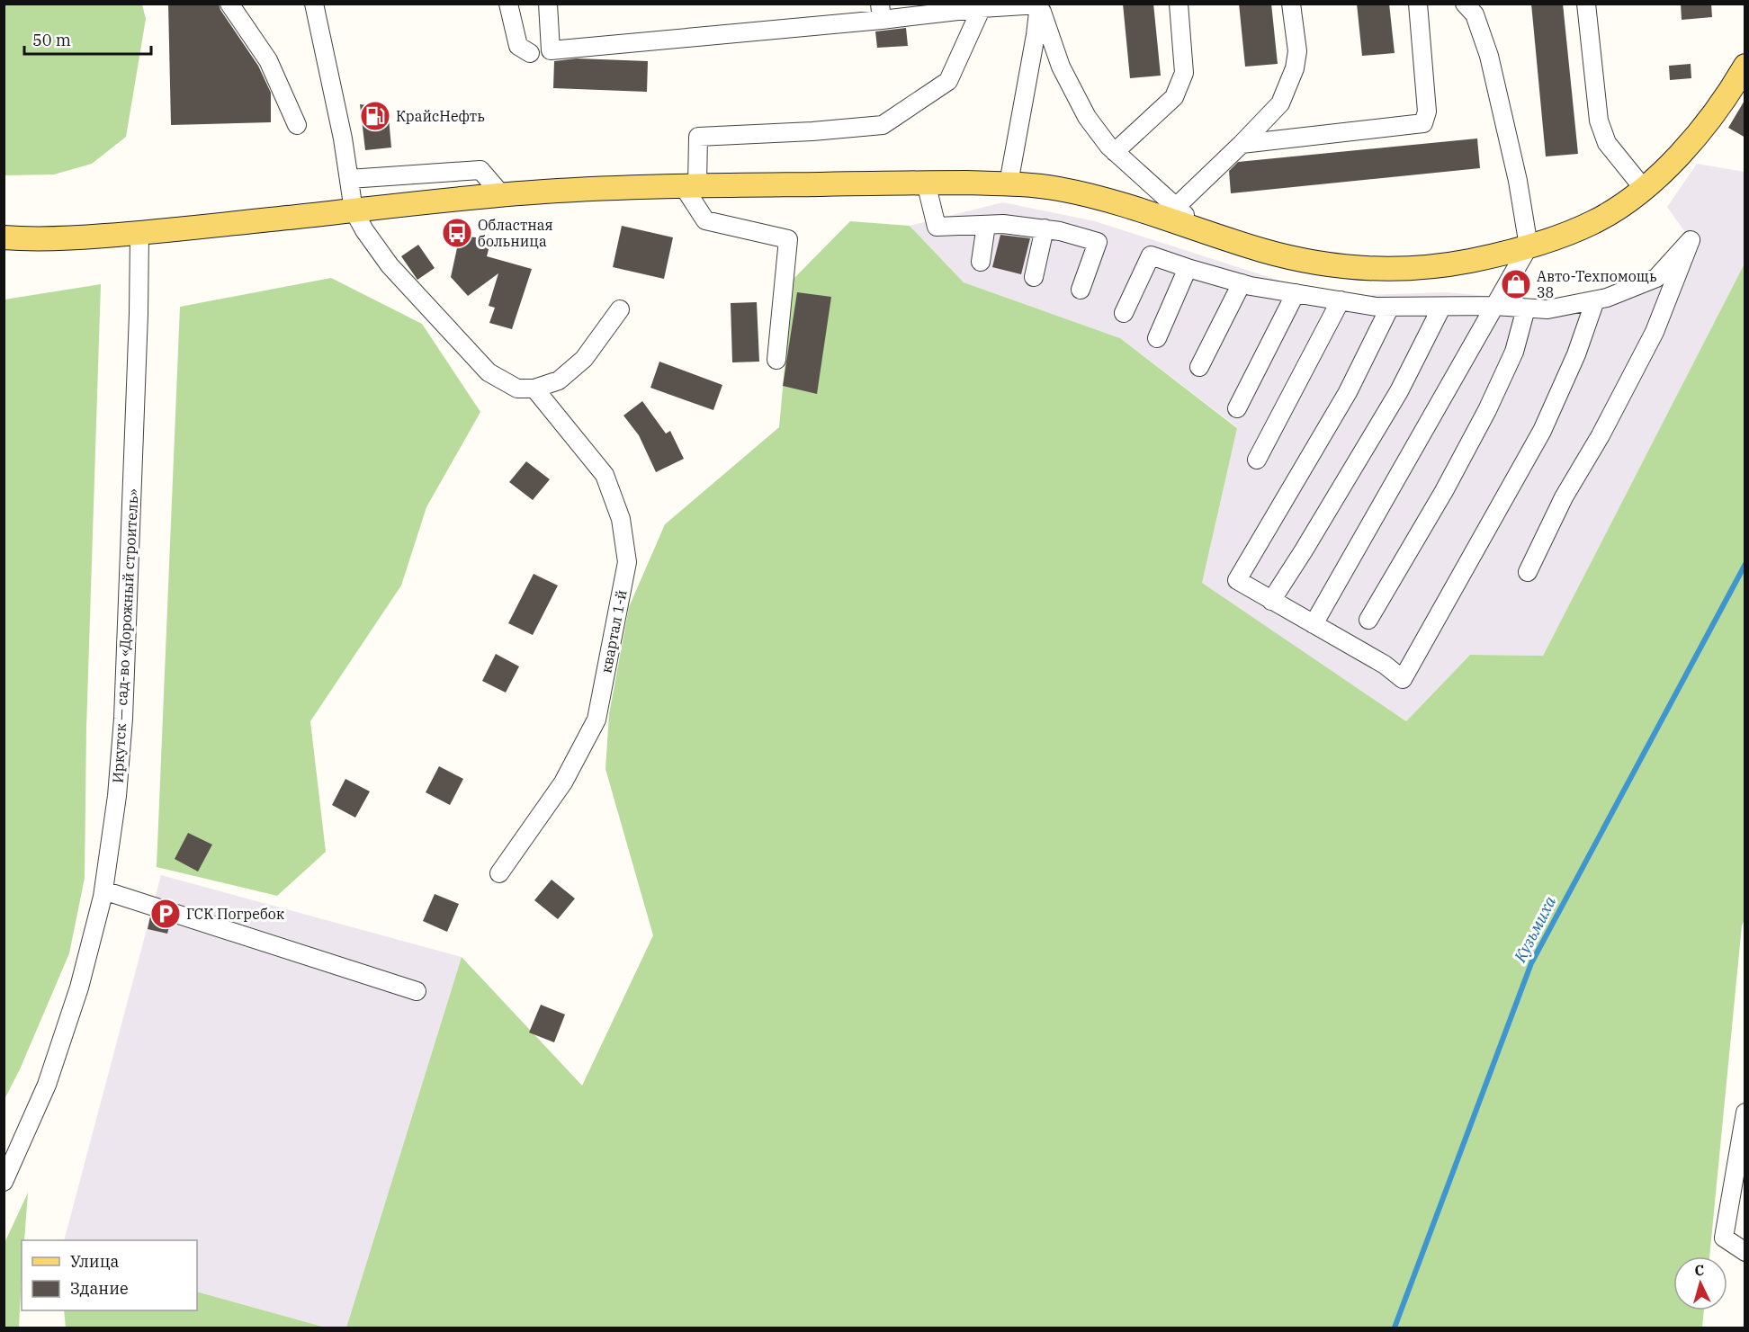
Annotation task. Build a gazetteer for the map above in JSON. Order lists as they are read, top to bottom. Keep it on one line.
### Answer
{"streets":{"street":["квартал 1-й","Иркутск — сад-во «Дорожный строитель»"]},"water":["Кузьмиха"],"places":{"fuel station":["КрайсНефть"],"bus stop":["Областная больница"],"shop":["Авто-Техпомощь 38"],"parking":["ГСК Погребок"]},"legend":["Улица","Здание"],"scale_bar":"50 m","north":"top"}
